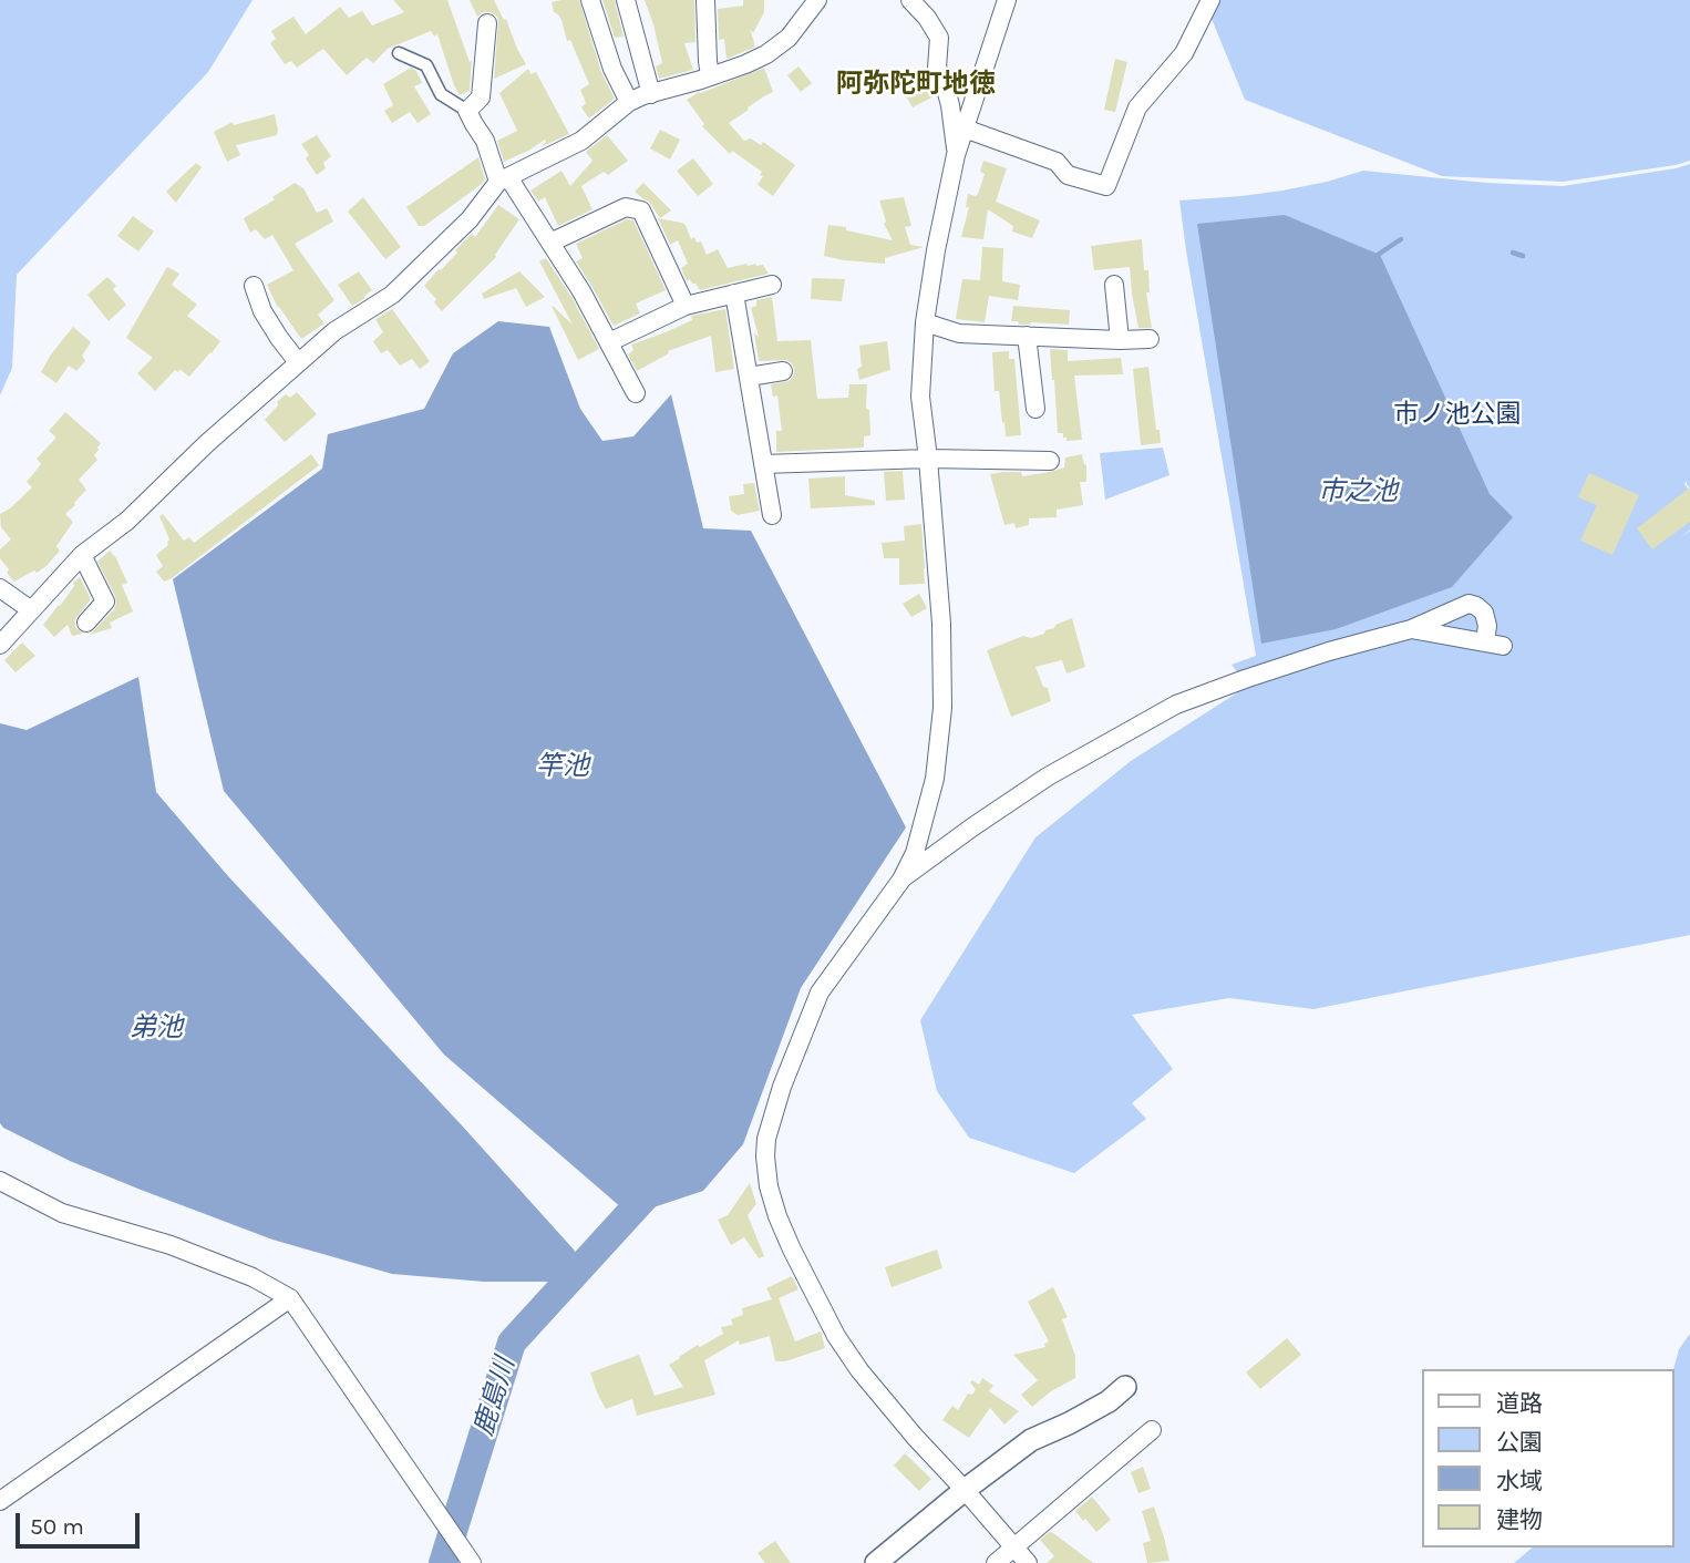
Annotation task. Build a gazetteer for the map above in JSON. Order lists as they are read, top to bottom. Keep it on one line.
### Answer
{"districts":["阿弥陀町地徳"],"water":["市之池","竿池","弟池","鹿島川"],"parks":["市ノ池公園"],"legend":["道路","公園","水域","建物"],"scale_bar":"50 m"}
